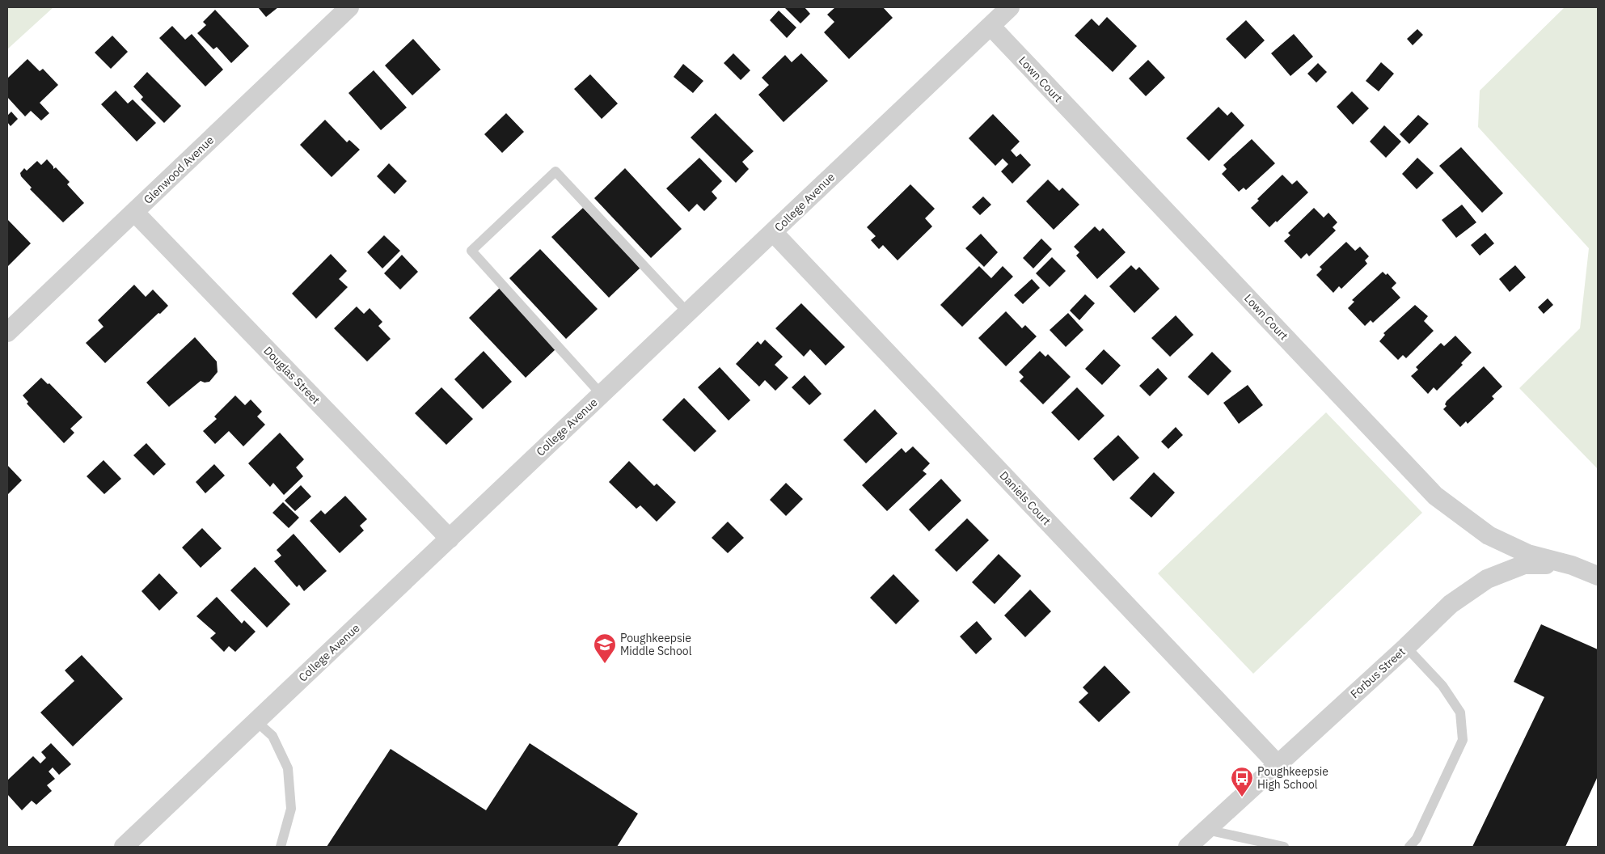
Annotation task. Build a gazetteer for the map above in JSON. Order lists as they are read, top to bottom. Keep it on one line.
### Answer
{"streets":{"street":["Lown Court","Glenwood Avenue","College Avenue","Douglas Street","Daniels Court","Forbus Street"]},"crossings":[["Lown Court","College Avenue"],["Lown Court","Forbus Street"],["Glenwood Avenue","Douglas Street"],["College Avenue","Douglas Street"],["College Avenue","Daniels Court"],["Daniels Court","Forbus Street"]],"places":{"school or university":["Poughkeepsie Middle School"],"bus stop":["Poughkeepsie High School"]}}
